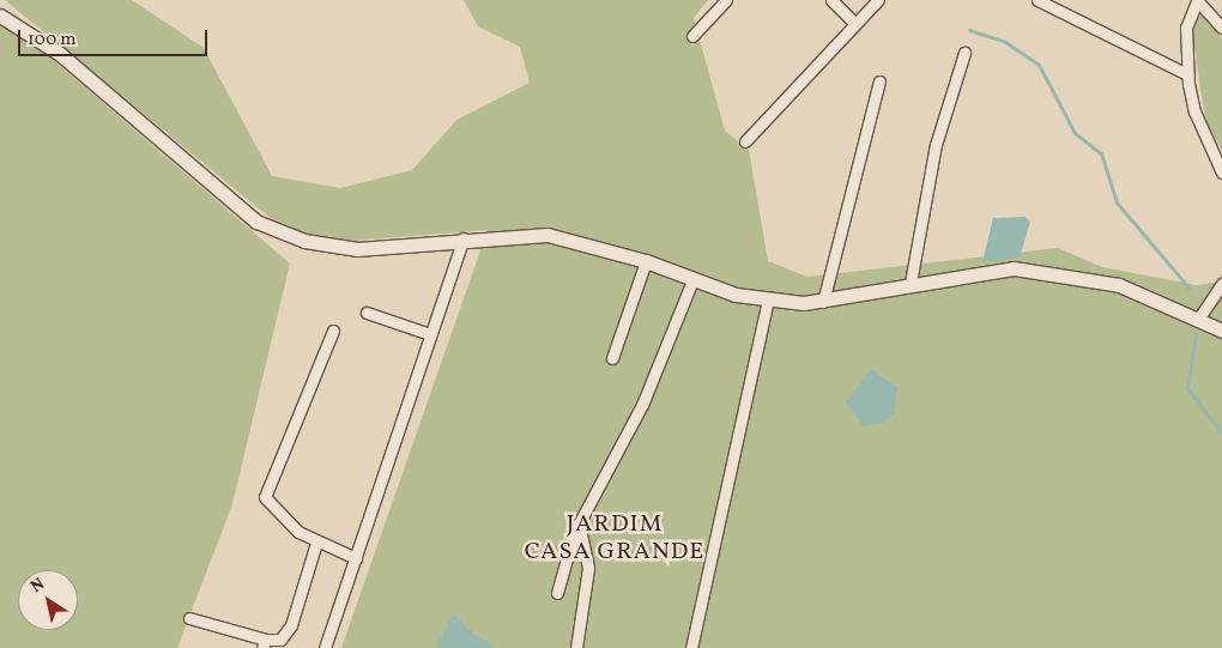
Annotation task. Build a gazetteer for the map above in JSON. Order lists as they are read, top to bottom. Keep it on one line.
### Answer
{"districts":["JARDIM CASA GRANDE"],"scale_bar":"100 m","north":"top left"}
